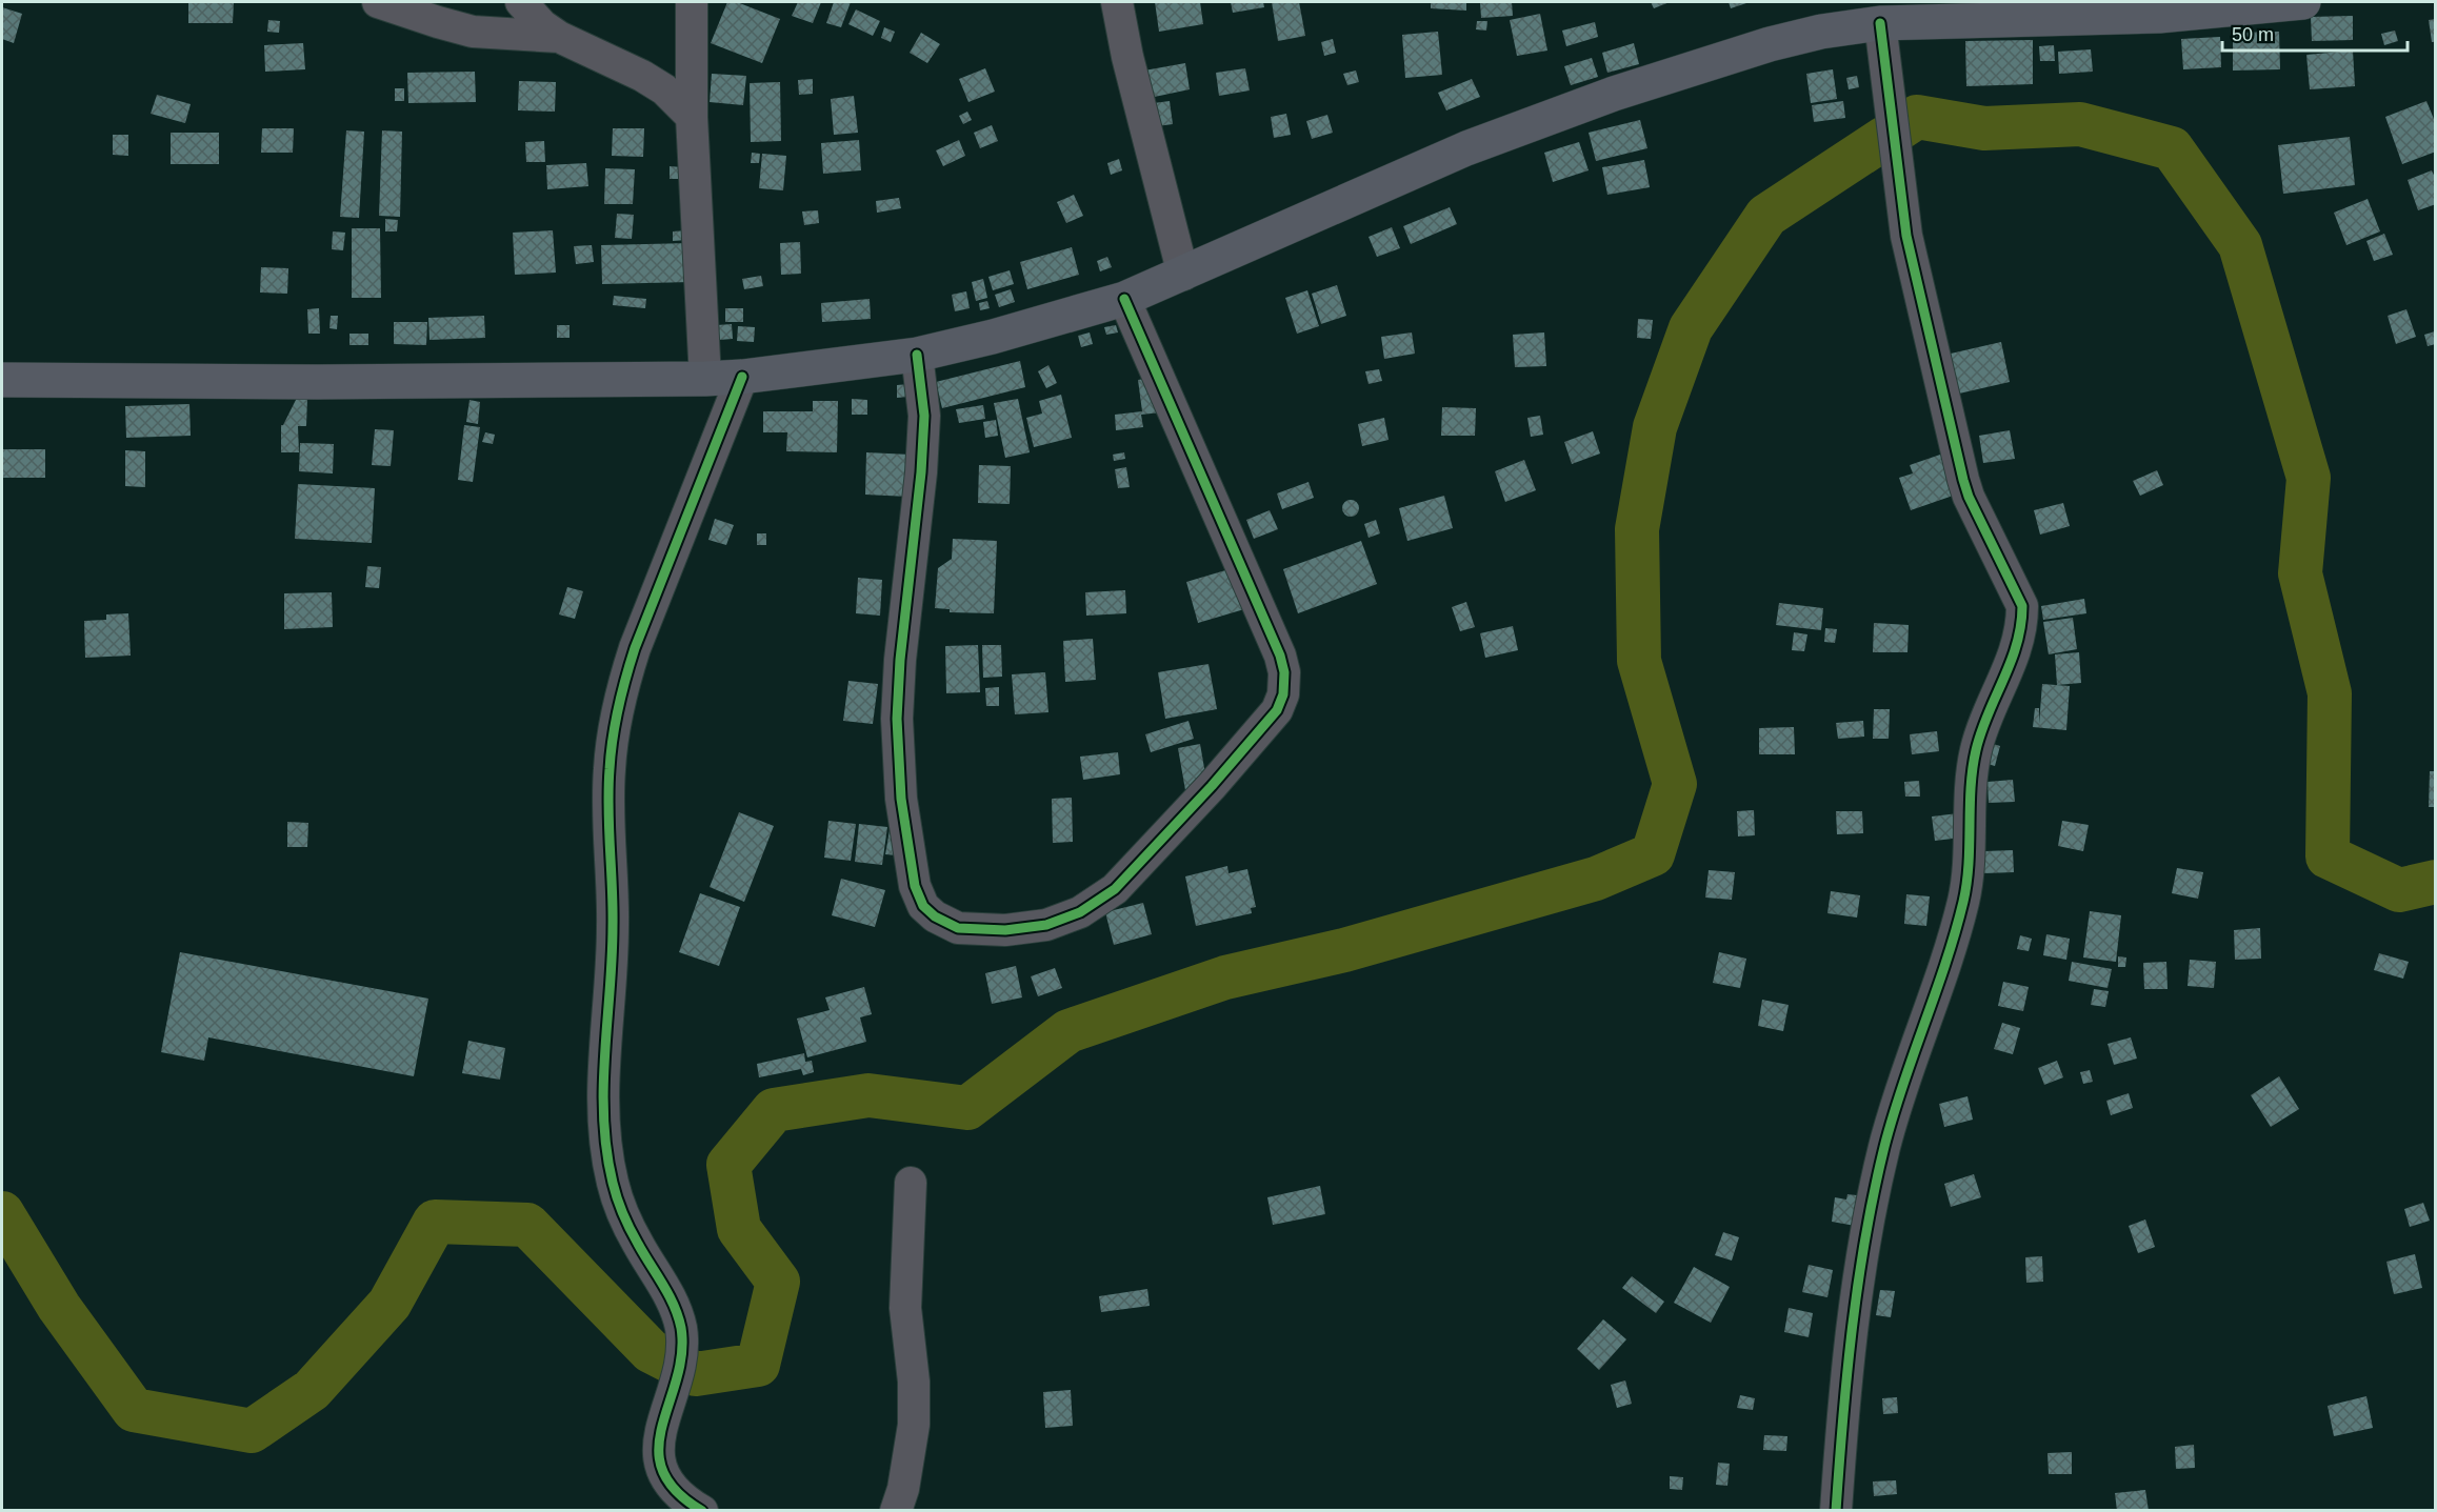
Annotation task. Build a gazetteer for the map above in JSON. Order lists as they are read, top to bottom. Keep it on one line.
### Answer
{"scale_bar":"50 m"}
